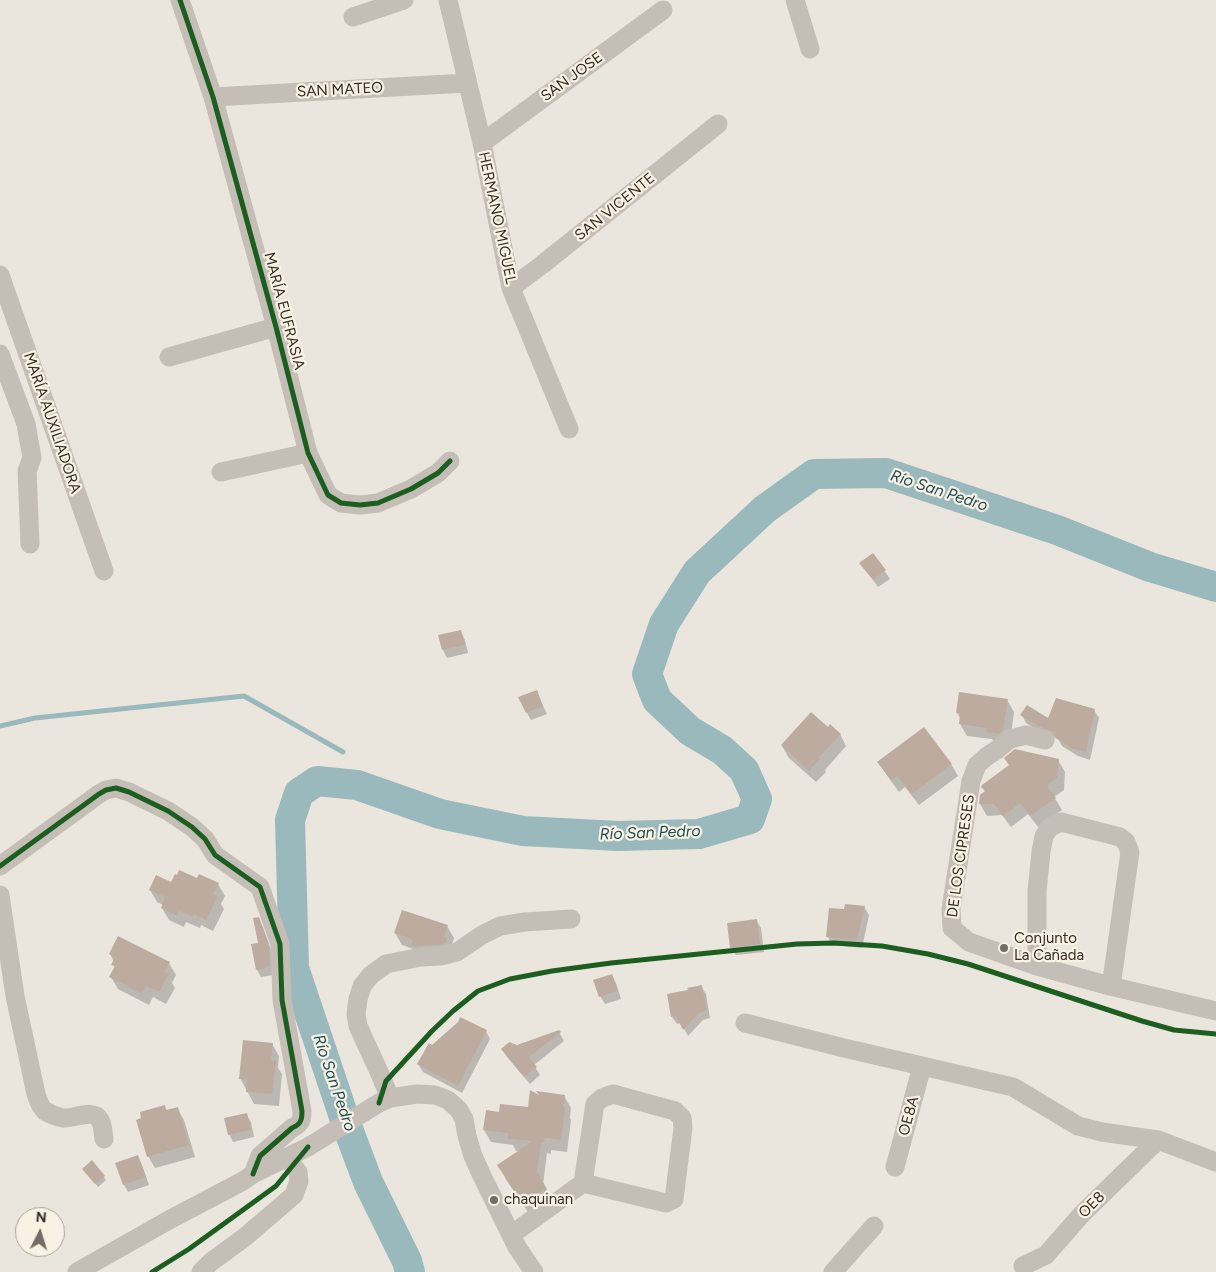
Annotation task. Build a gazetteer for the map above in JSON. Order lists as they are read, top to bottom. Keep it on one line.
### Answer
{"streets":{"street":["SAN JOSE","SAN MATEO","SAN VICENTE","HERMANO MIGUEL","MARÍA EUFRASIA","MARÍA AUXILIADORA","DE LOS CIPRESES","OE8A","OE8"]},"crossings":[["SAN JOSE","HERMANO MIGUEL"],["SAN MATEO","HERMANO MIGUEL"],["SAN MATEO","MARÍA EUFRASIA"],["SAN VICENTE","HERMANO MIGUEL"]],"water":["Río San Pedro"],"places":["Conjunto La Cañada","chaquinan"],"north":"top"}
